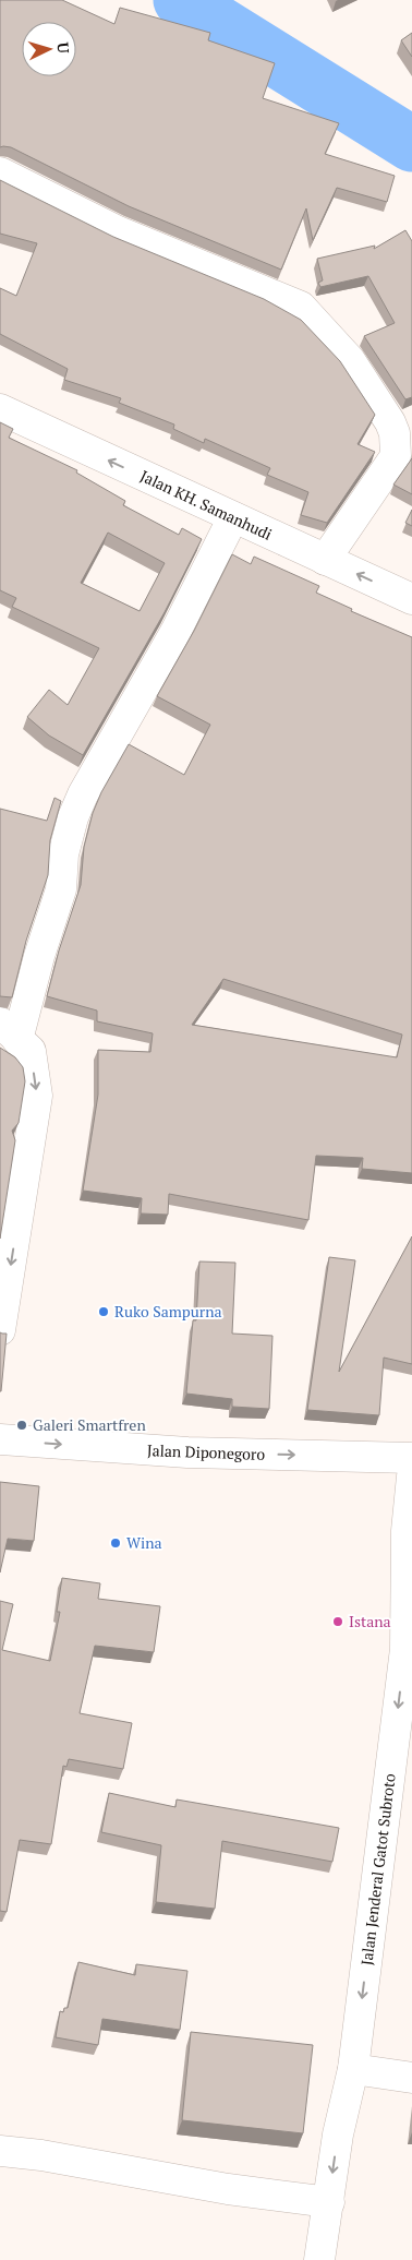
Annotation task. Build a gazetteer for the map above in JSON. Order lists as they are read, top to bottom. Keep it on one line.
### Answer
{"streets":{"street":["Jalan KH. Samanhudi","Jalan Diponegoro","Jalan Jenderal Gatot Subroto"]},"one_way":["Jalan KH. Samanhudi","Jalan Diponegoro","Jalan Jenderal Gatot Subroto"],"places":["Ruko Sampurna","Galeri Smartfren","Wina","Istana"],"north":"right"}
